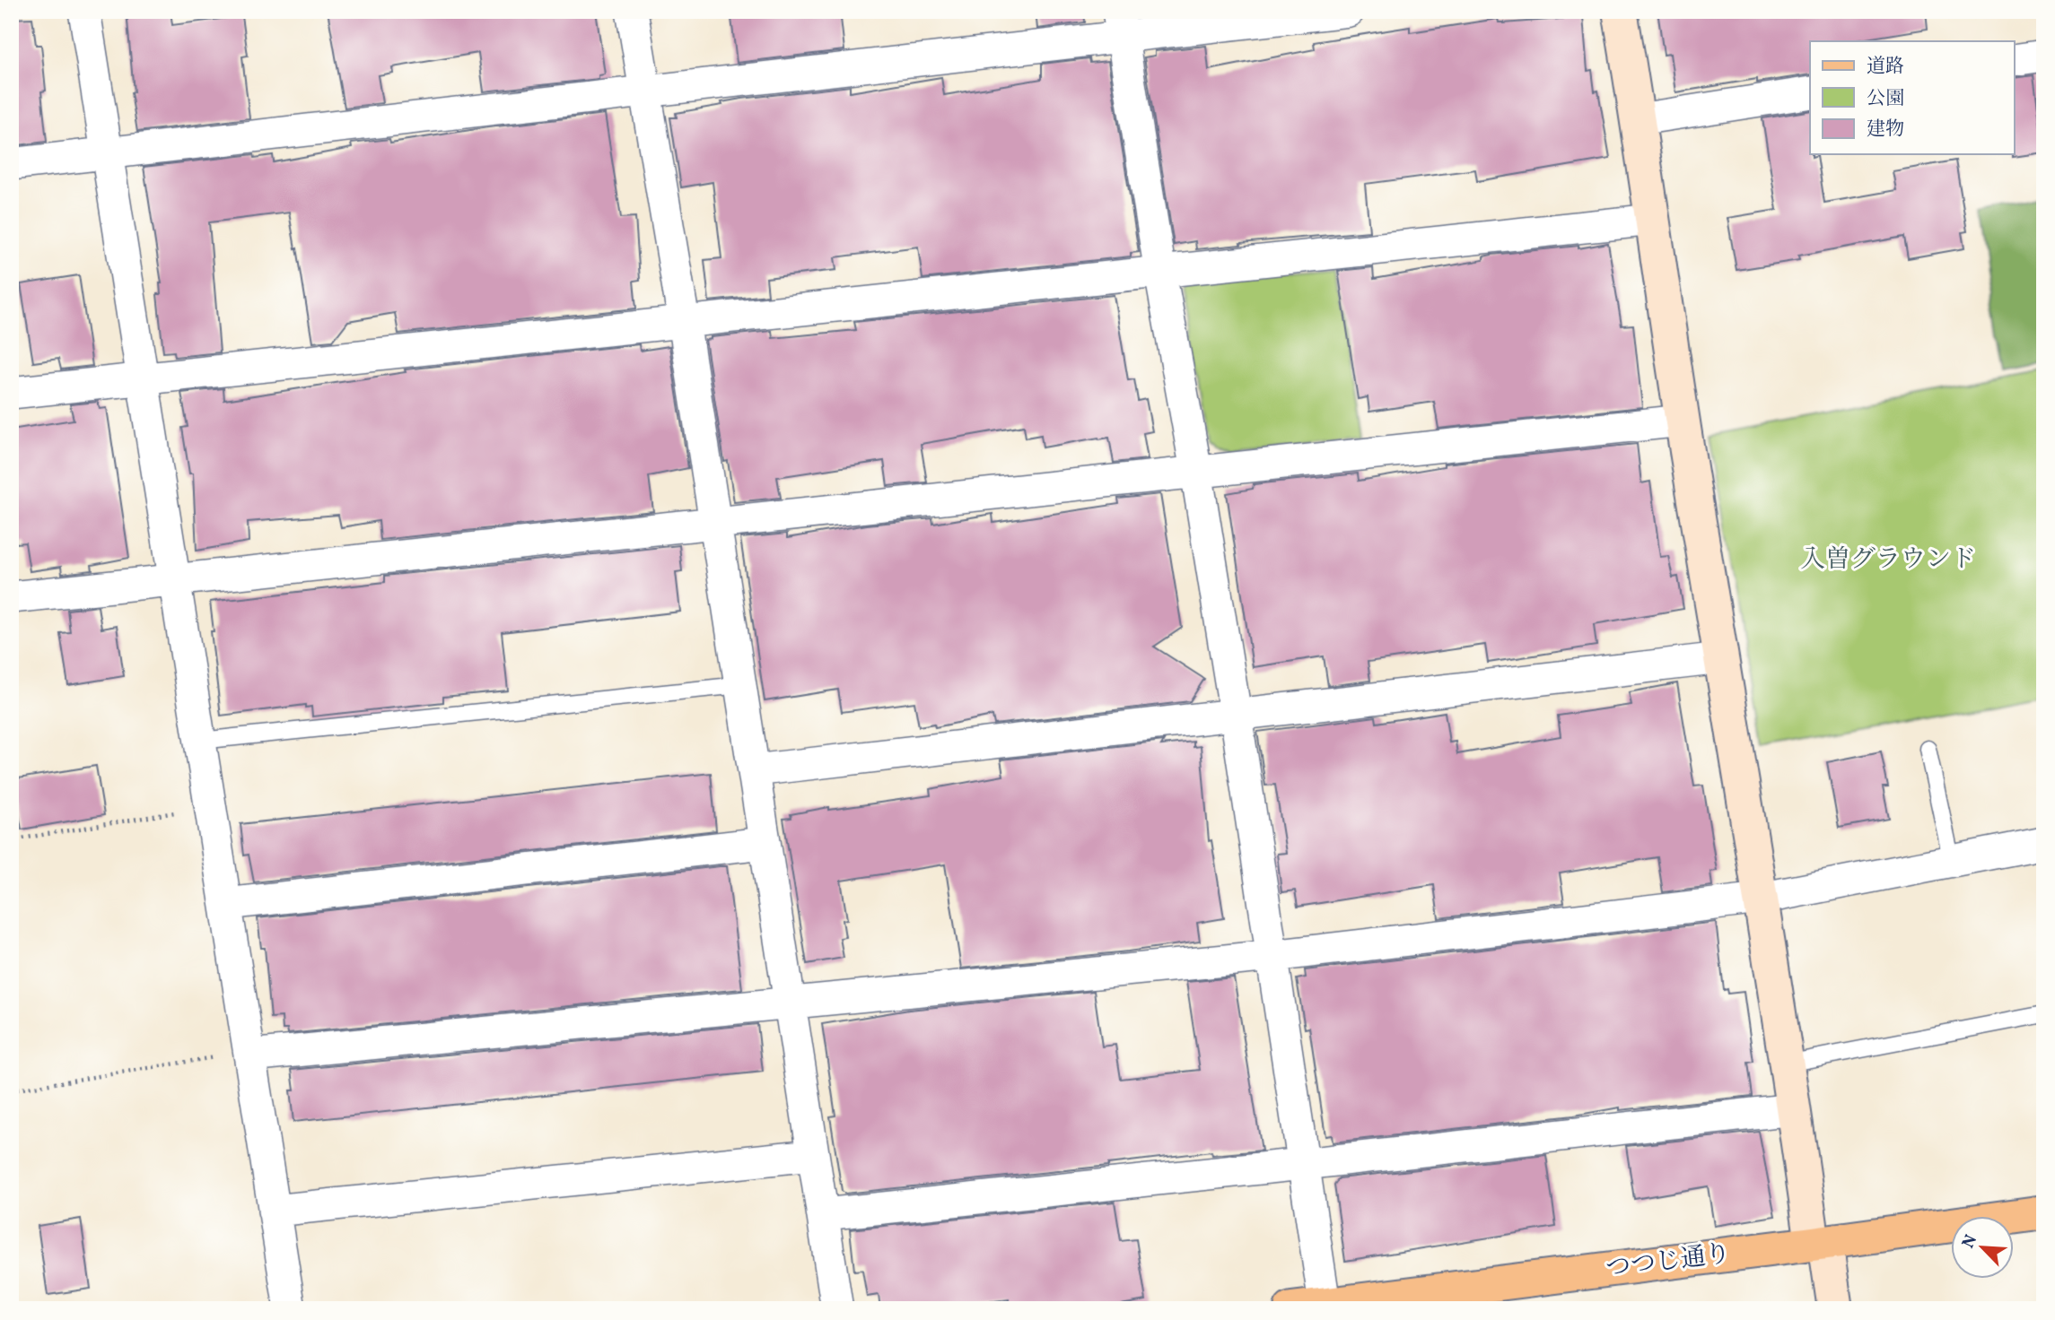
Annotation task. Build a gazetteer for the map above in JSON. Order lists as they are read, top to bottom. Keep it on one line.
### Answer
{"streets":{"main road":["つつじ通り"]},"parks":["入曽グラウンド"],"legend":["道路","公園","建物"],"north":"top left"}
